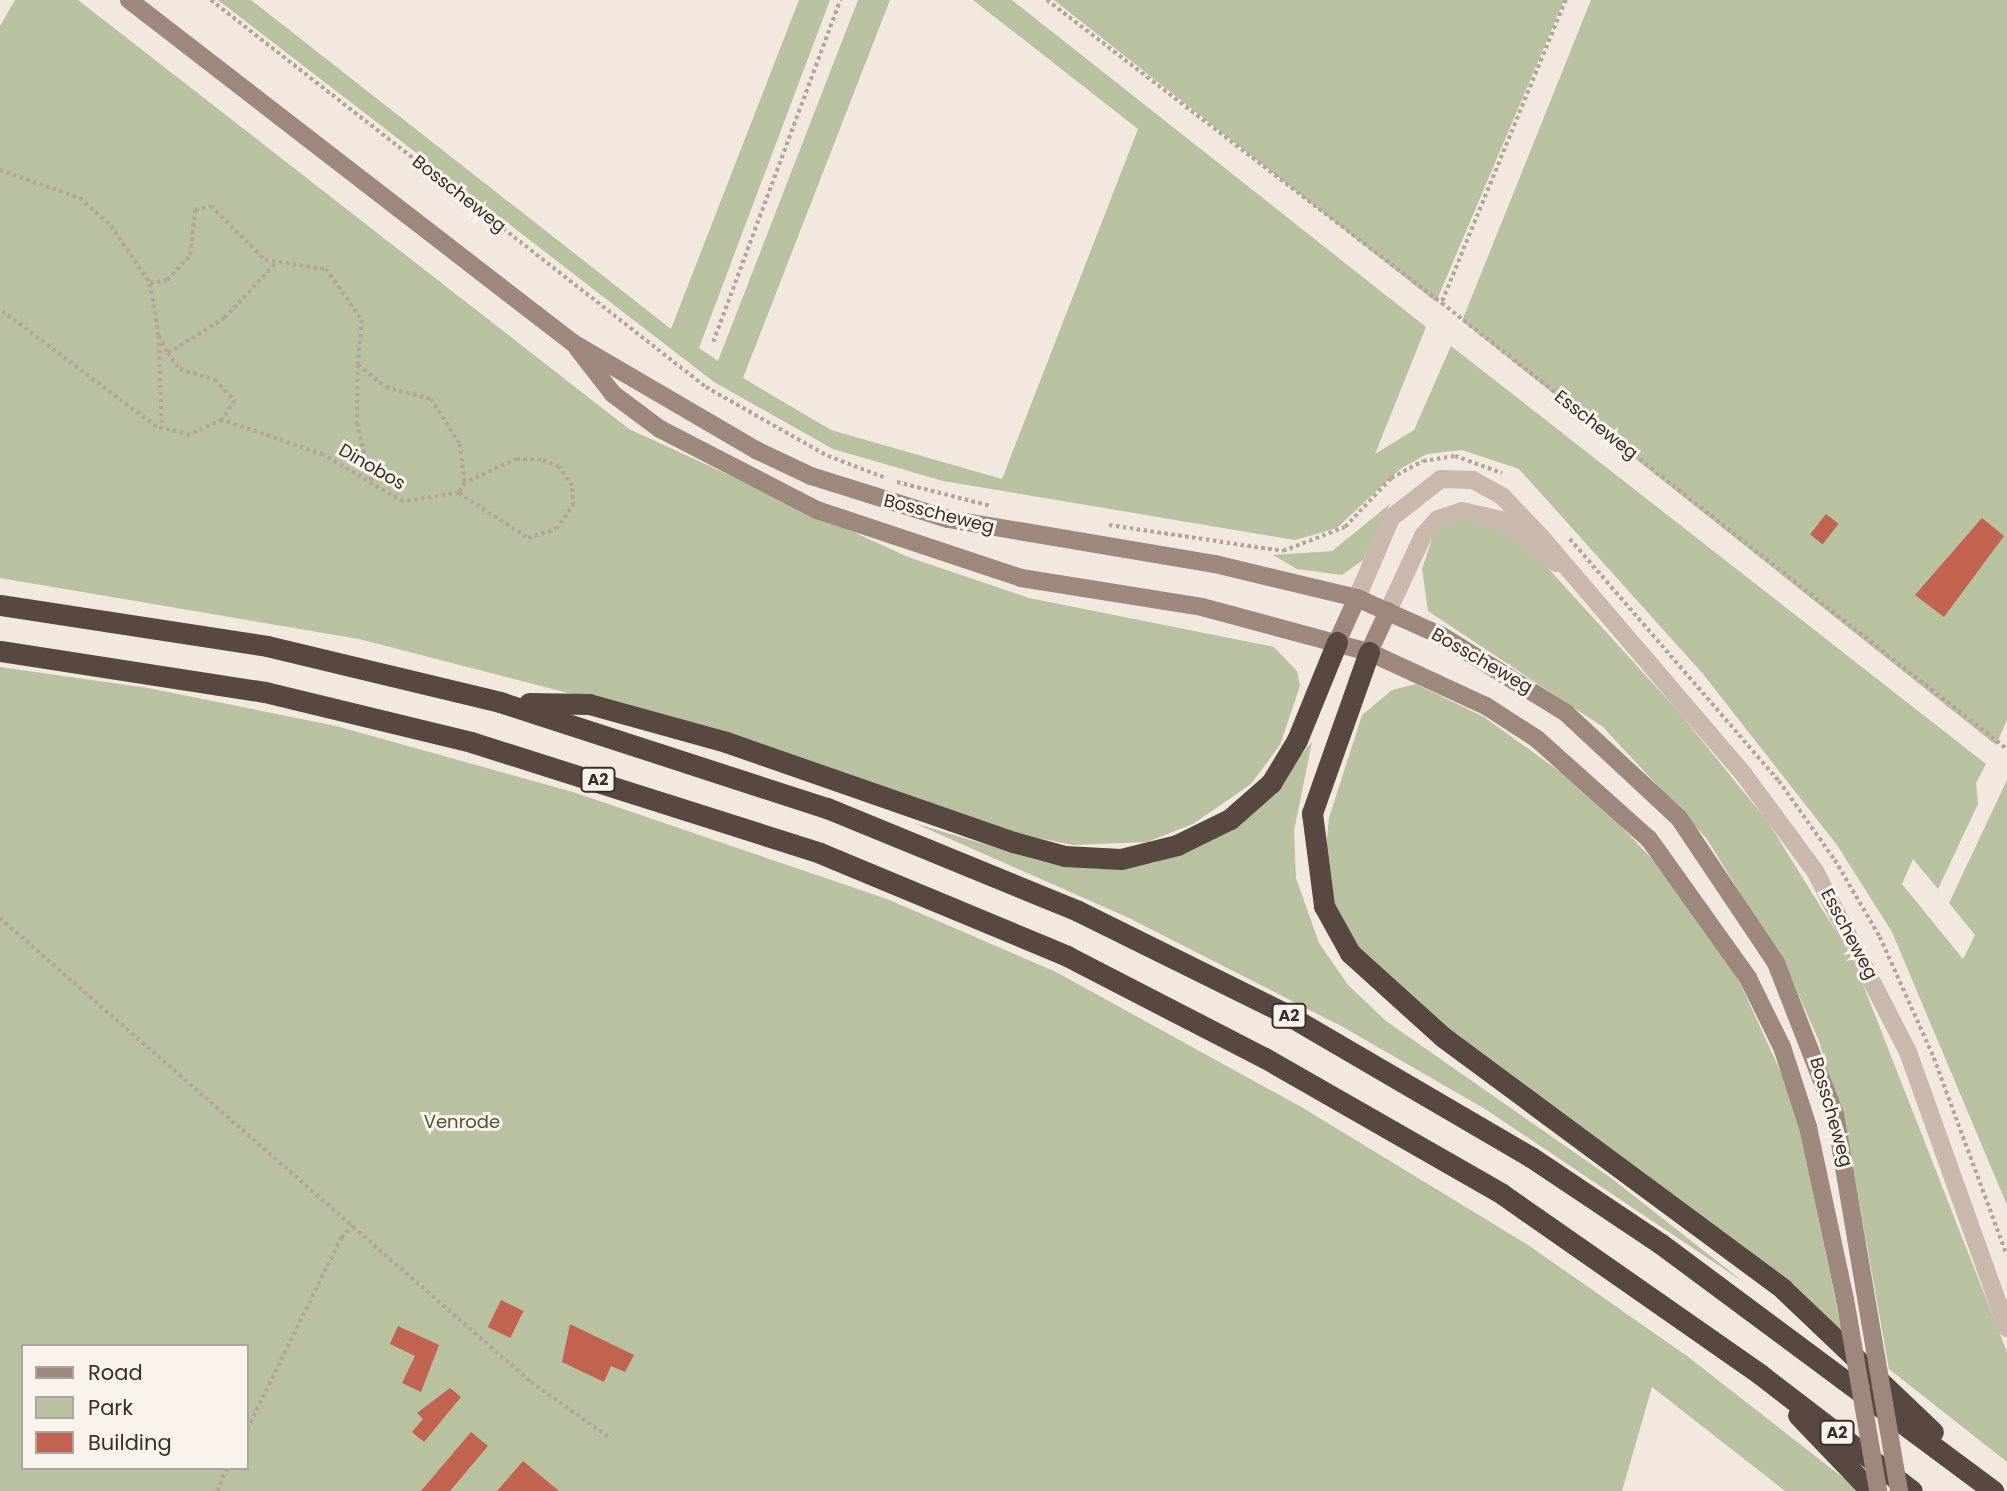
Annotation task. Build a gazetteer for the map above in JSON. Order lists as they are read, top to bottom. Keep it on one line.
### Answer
{"streets":{"highway":["A2"],"main road":["Bosscheweg"],"street":["Esscheweg"],"path":["Dinobos"]},"crossings":[["Bosscheweg","Esscheweg"],["Bosscheweg","A2"]],"parks":["Venrode"],"legend":["Road","Park","Building"]}
